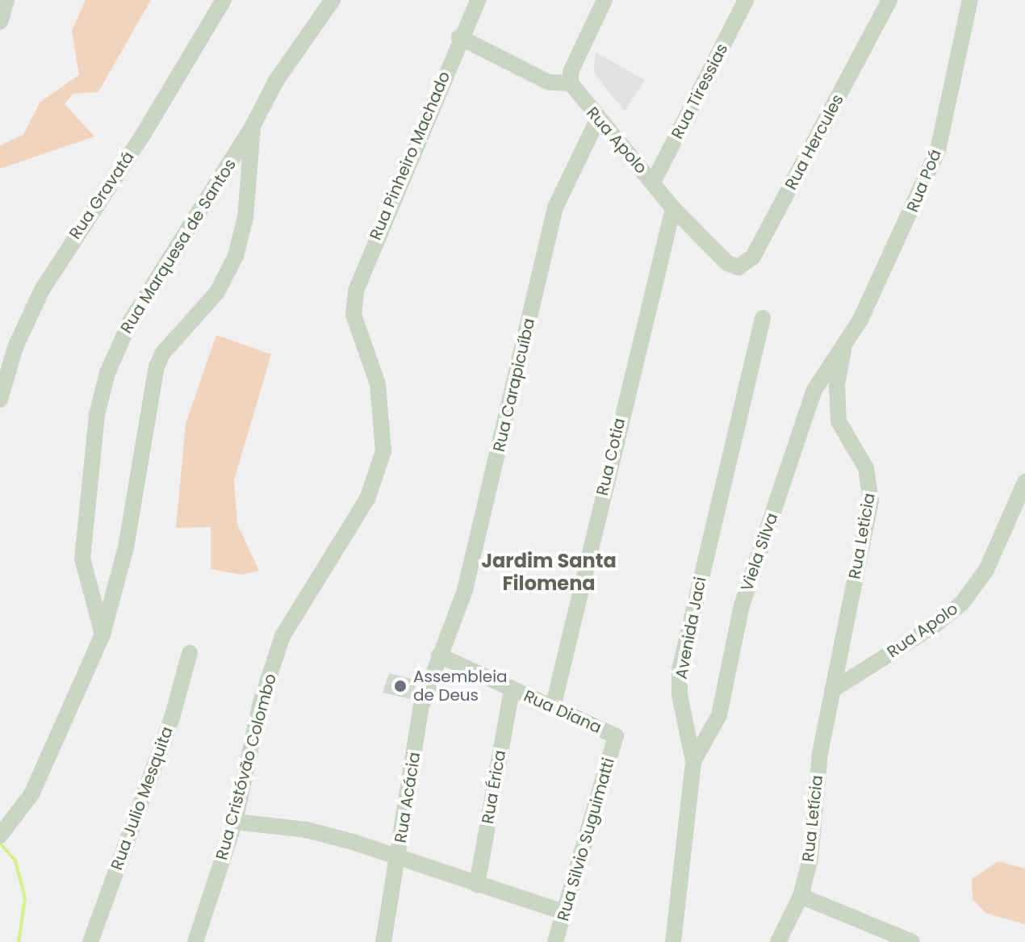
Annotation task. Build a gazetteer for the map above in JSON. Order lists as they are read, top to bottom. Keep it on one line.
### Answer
{"streets":{"street":["Rua Tiressias","Rua Apolo","Rua Hercules","Rua Pinheiro Machado","Rua Poá","Rua Gravatá","Rua Marquesa de Santos","Rua Carapicuíba","Rua Cotia","Rua Leticia","Viela Silva","Avenida Jaci","Rua Diana","Rua Cristóvão Colombo","Rua Érica","Rua Acácia","Rua Julio Mesquita","Rua Letícia","Rua Silvio Suguimatti"]},"crossings":[["Rua Tiressias","Rua Apolo"],["Rua Apolo","Rua Hercules"],["Rua Apolo","Rua Carapicuíba"],["Rua Apolo","Rua Cotia"],["Rua Apolo","Rua Leticia"],["Rua Apolo","Rua Letícia"],["Rua Pinheiro Machado","Rua Cristóvão Colombo"],["Rua Poá","Rua Leticia"],["Rua Poá","Viela Silva"],["Rua Carapicuíba","Rua Diana"],["Rua Carapicuíba","Rua Acácia"],["Rua Cotia","Rua Diana"],["Rua Leticia","Viela Silva"],["Rua Leticia","Rua Letícia"],["Viela Silva","Avenida Jaci"],["Rua Diana","Rua Érica"],["Rua Diana","Rua Acácia"],["Rua Diana","Rua Silvio Suguimatti"]],"districts":["Jardim Santa Filomena"],"places":["Assembleia de Deus"]}
